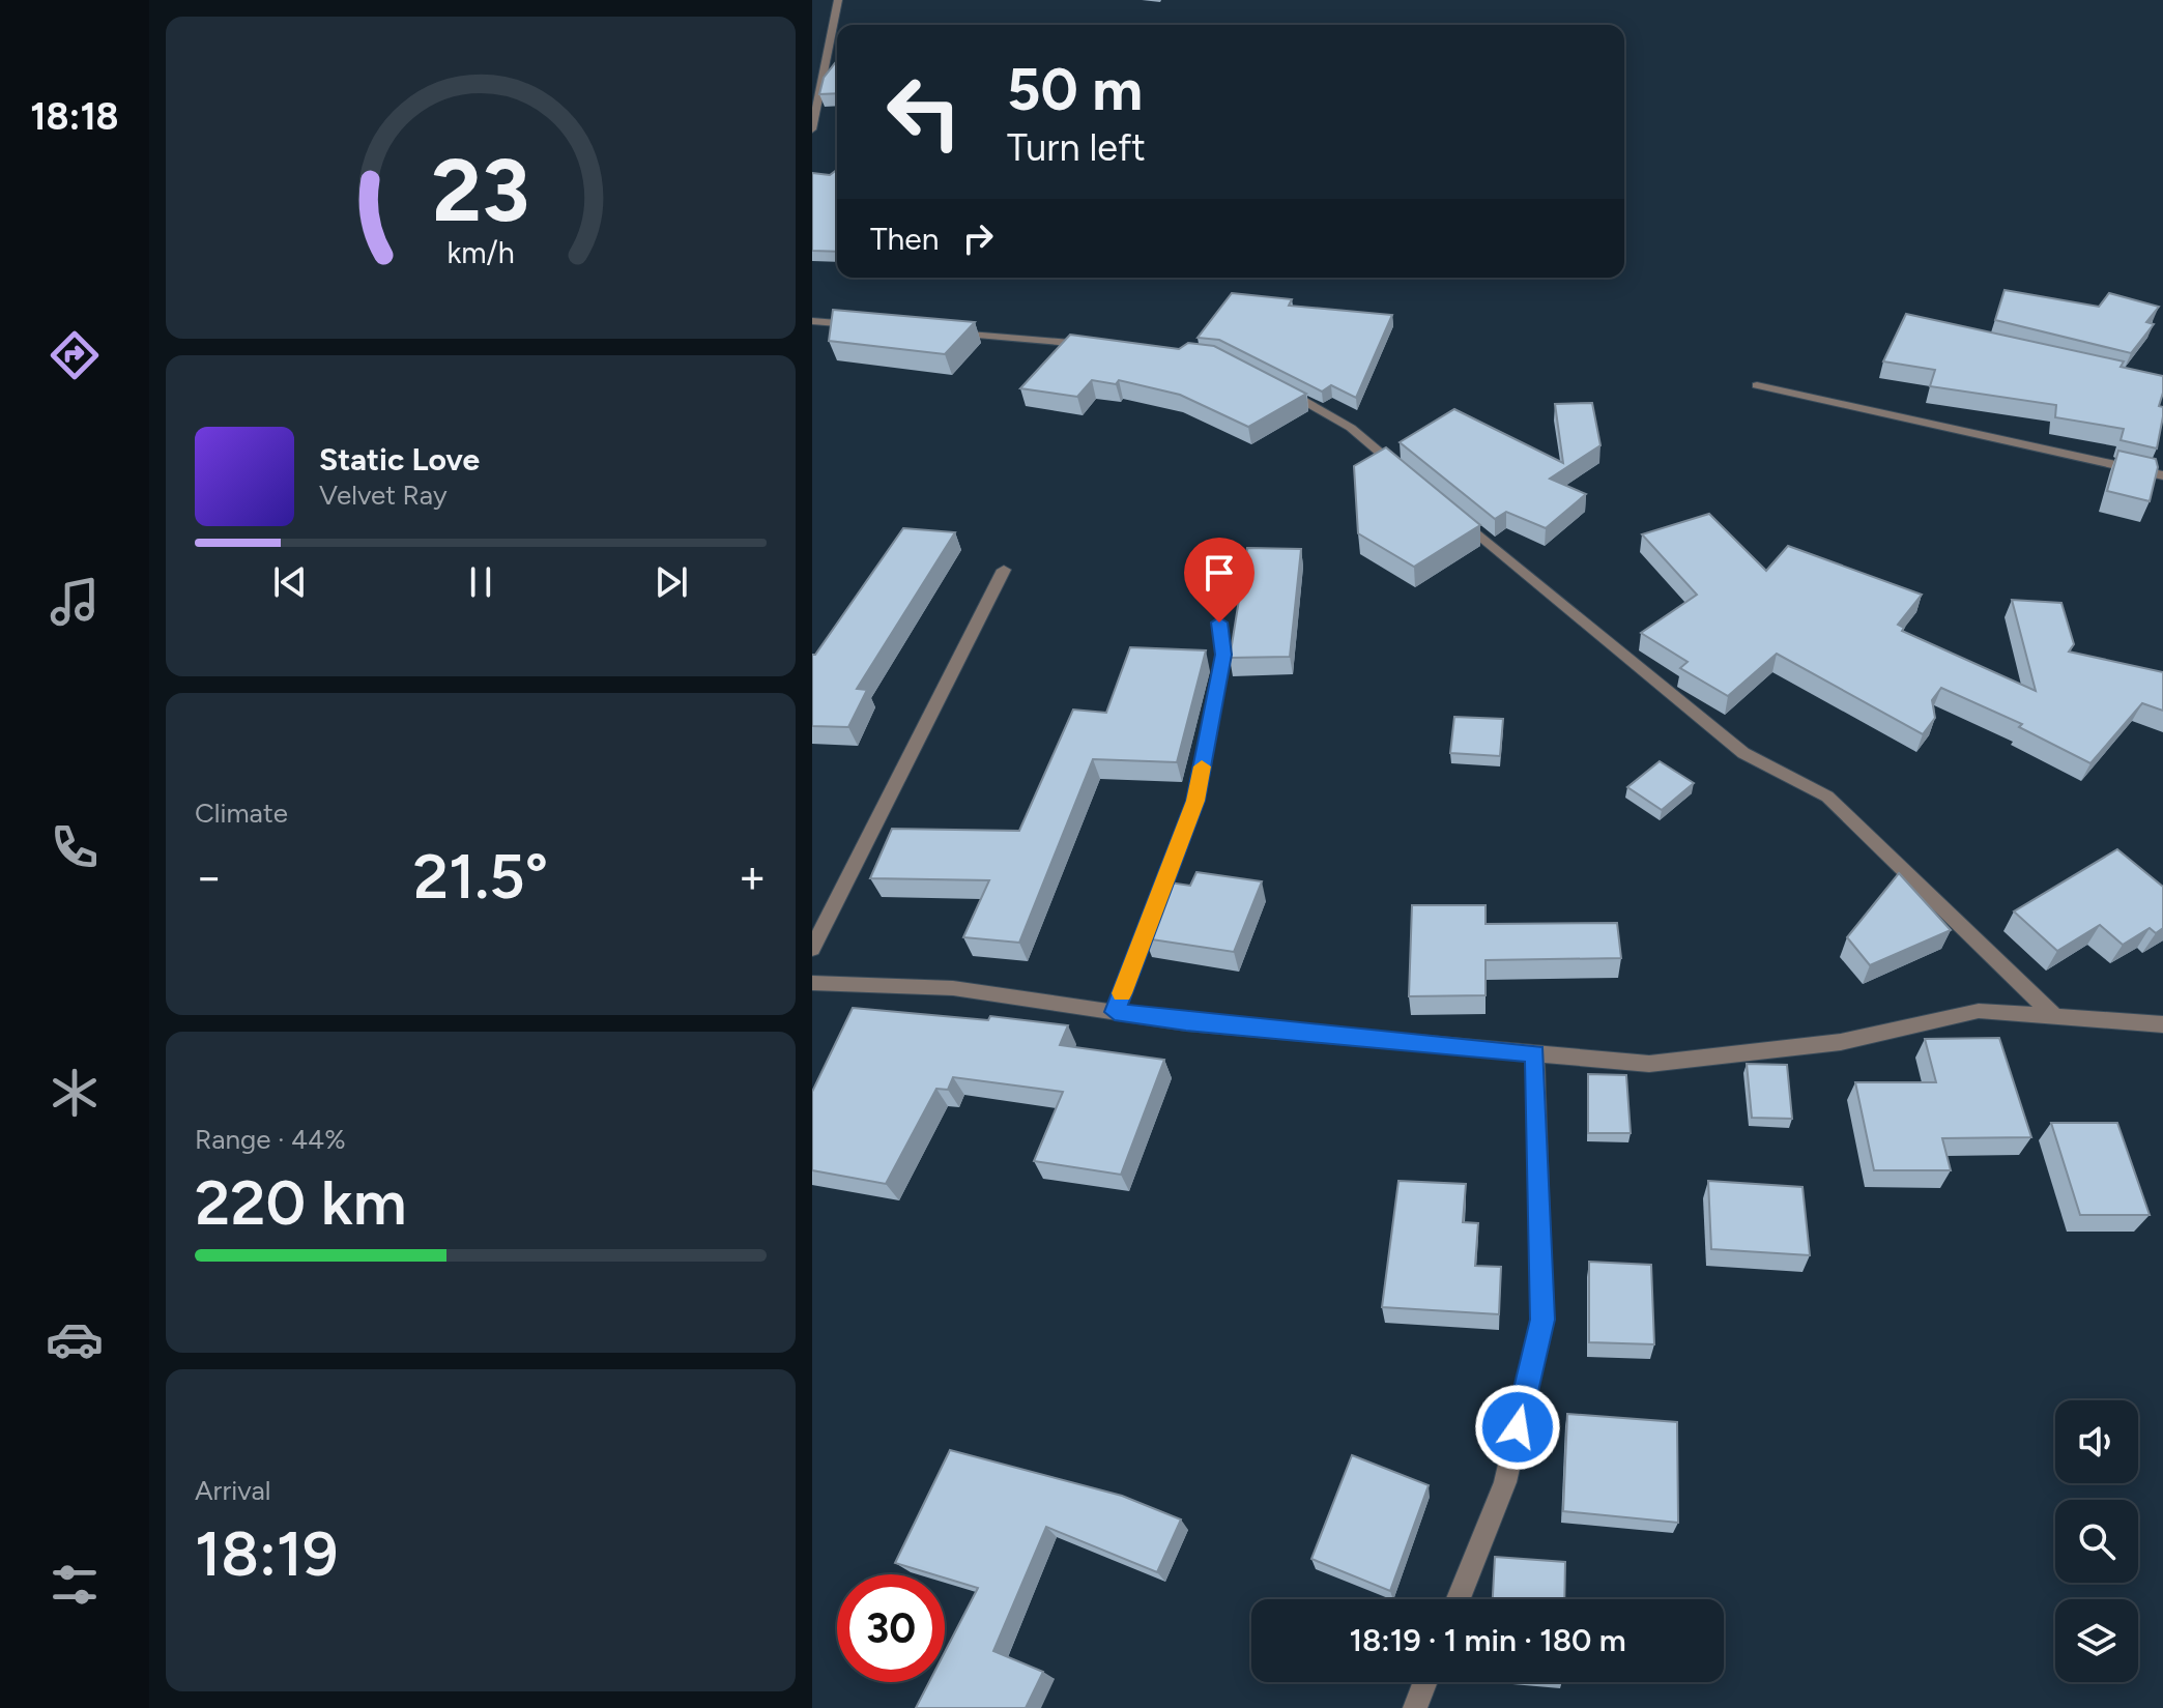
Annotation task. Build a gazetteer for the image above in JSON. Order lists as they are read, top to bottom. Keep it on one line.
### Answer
{"page":{"tabs":"18:18","turn":["50 m","Turn left"],"then":"Then","song":["Static Love","Velvet Ray"],"tile":["Climate",["Range · 44%","220 km"],["Arrival","18:19"]],"heat":["−","21.5°","+"],"limit":"30","trip":"18:19 · 1 min · 180 m","gauge":["23","km/h"]}}
